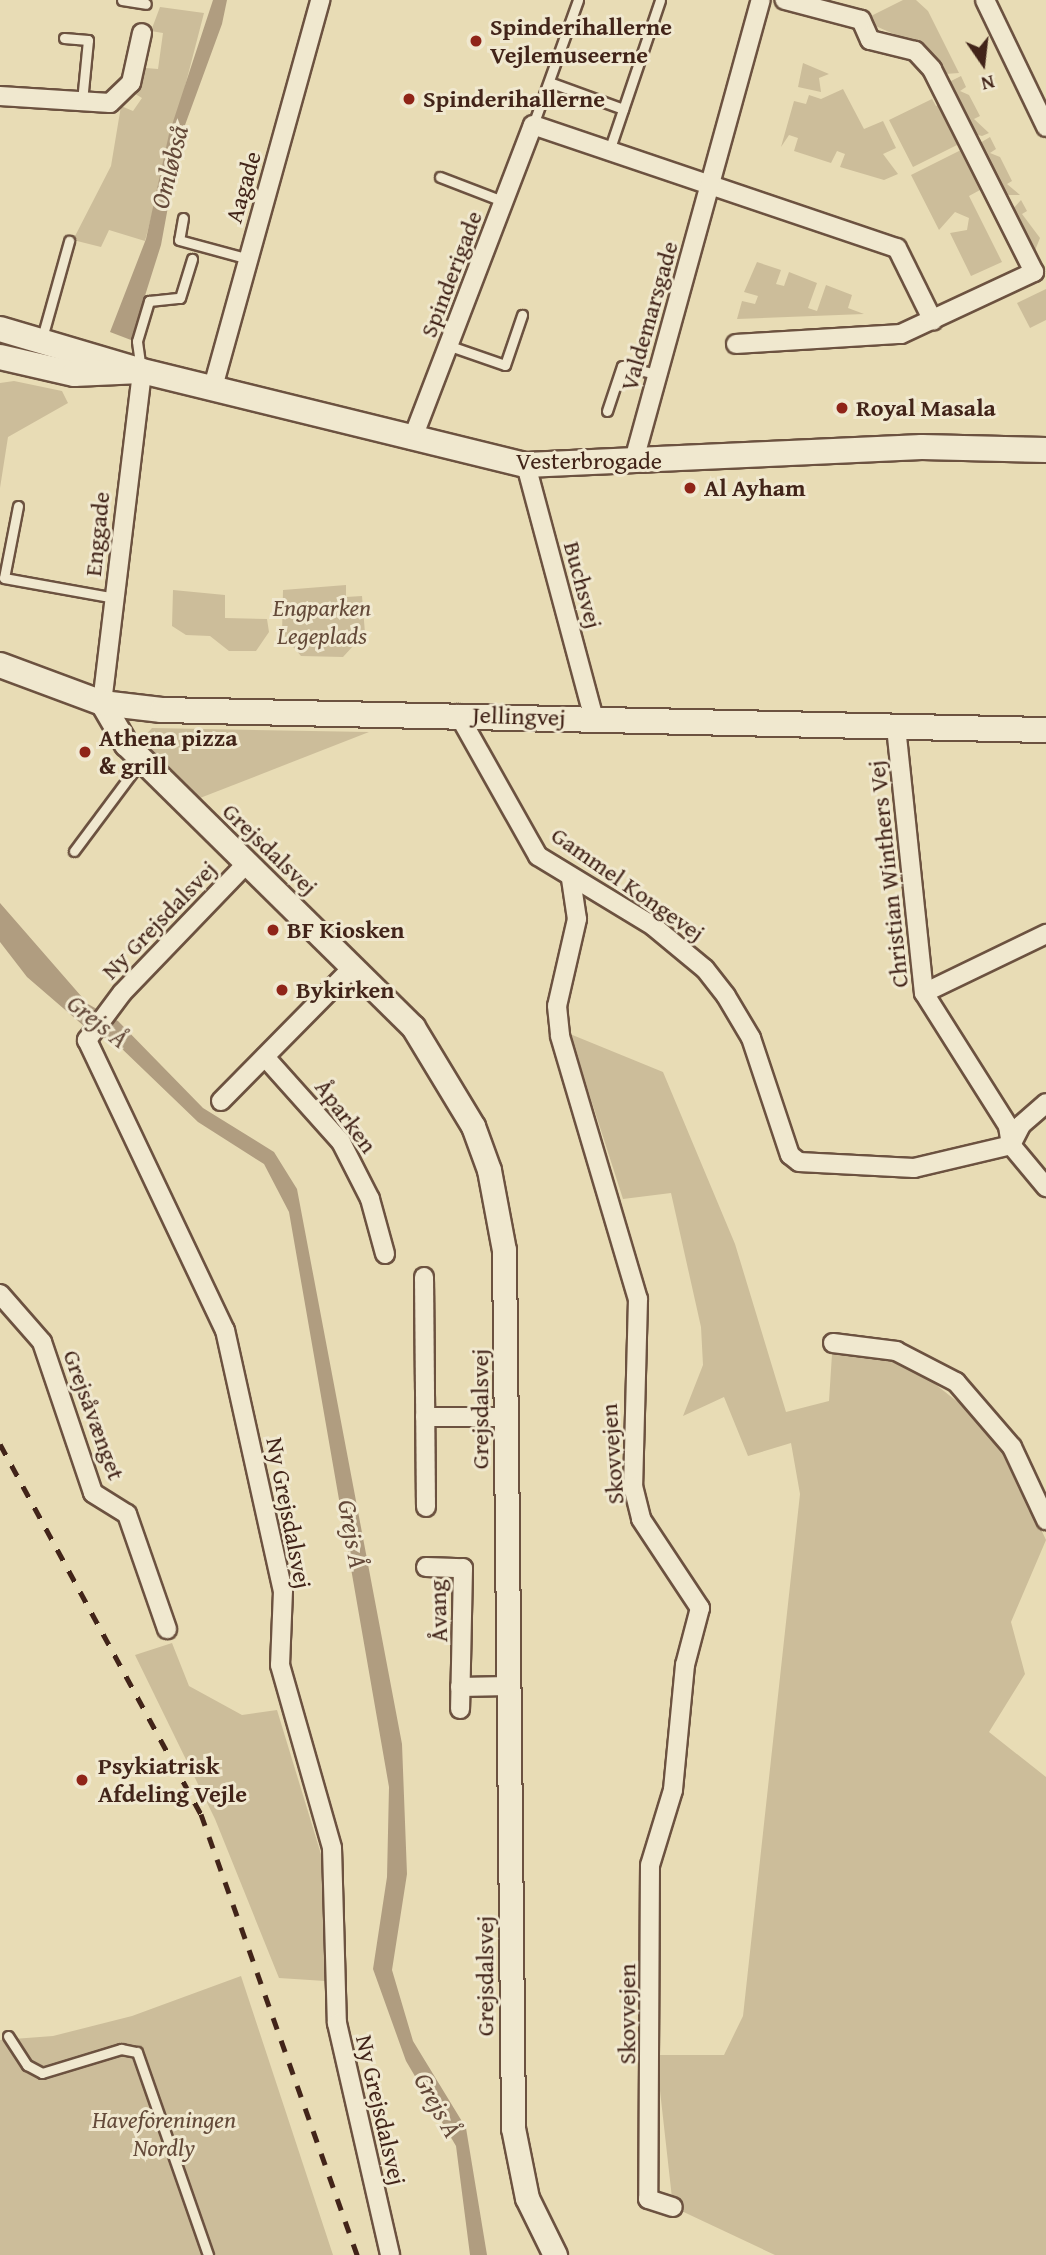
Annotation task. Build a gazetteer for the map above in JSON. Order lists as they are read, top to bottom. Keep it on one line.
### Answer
{"streets":{"main road":["Vesterbrogade","Jellingvej"],"street":["Aagade","Spinderigade","Valdemarsgade","Enggade","Buchsvej","Grejsdalsvej","Christian Winthers Vej","Gammel Kongevej","Ny Grejsdalsvej","Åparken","Grejsåvænget","Skovvejen","Åvang"]},"crossings":[["Aagade","Vesterbrogade"],["Spinderigade","Vesterbrogade"],["Valdemarsgade","Vesterbrogade"],["Vesterbrogade","Enggade"],["Vesterbrogade","Buchsvej"],["Enggade","Jellingvej"],["Enggade","Grejsdalsvej"],["Buchsvej","Jellingvej"],["Jellingvej","Grejsdalsvej"],["Jellingvej","Christian Winthers Vej"],["Jellingvej","Gammel Kongevej"],["Grejsdalsvej","Ny Grejsdalsvej"],["Christian Winthers Vej","Gammel Kongevej"],["Gammel Kongevej","Skovvejen"]],"water":["Omløbså","Grejs Å"],"parks":["Engparken Legeplads","Haveforeningen Nordly"],"places":["Spinderihallerne Vejlemuseerne","Spinderihallerne","Royal Masala","Al Ayham","Athena pizza & grill","BF Kiosken","Bykirken","Psykiatrisk Afdeling Vejle"],"north":"bottom"}
